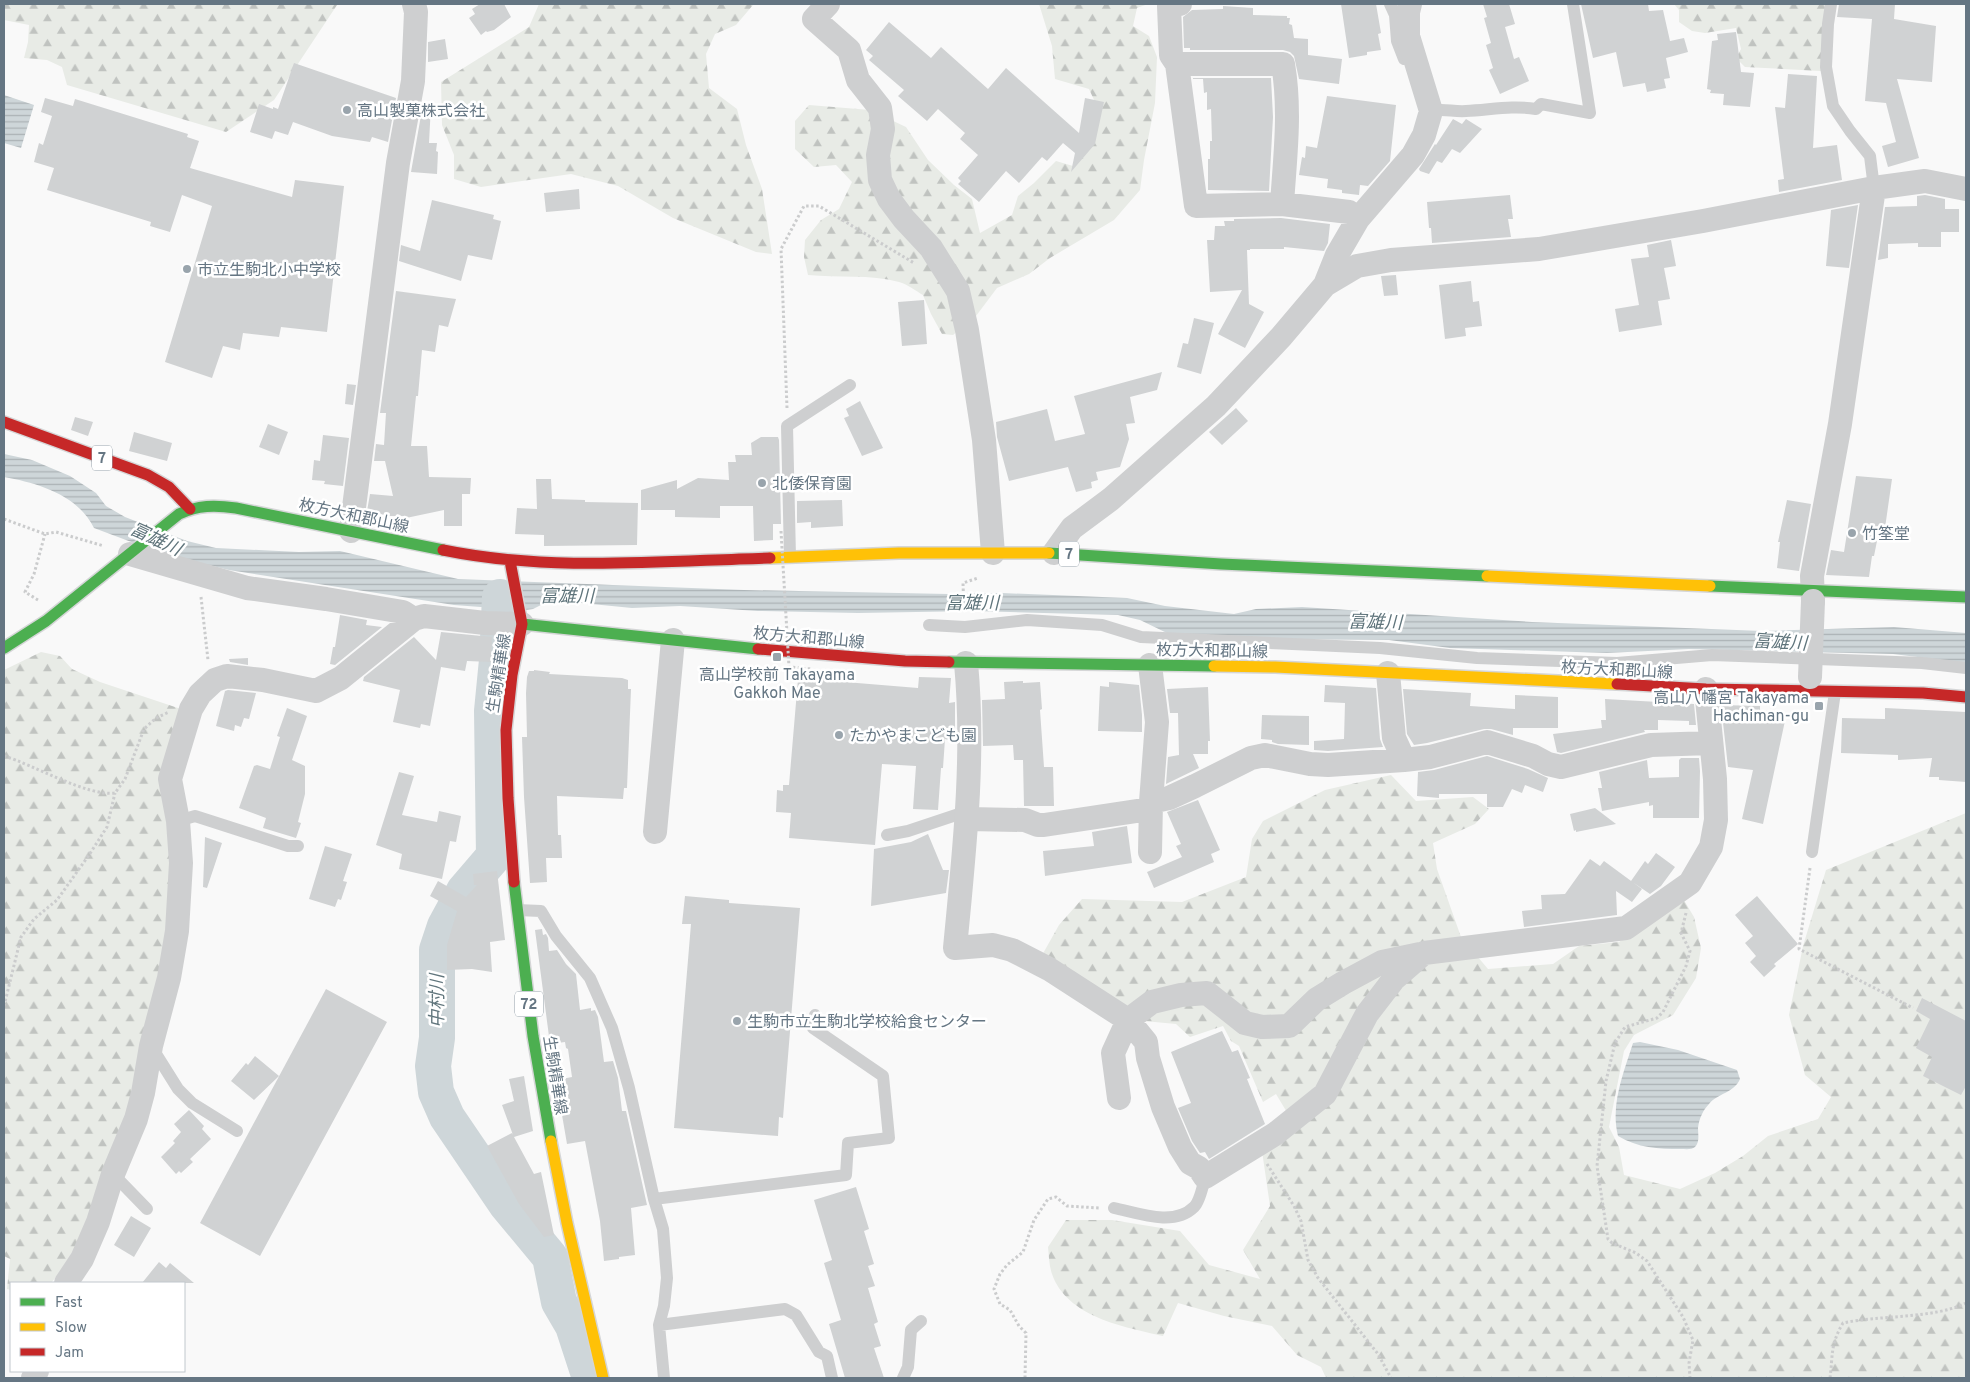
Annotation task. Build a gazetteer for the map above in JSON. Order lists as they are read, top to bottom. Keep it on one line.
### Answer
{"streets":{"main road":["7","枚方大和郡山線","生駒精華線","72"]},"crossings":[["7","枚方大和郡山線"],["枚方大和郡山線","生駒精華線"]],"water":["富雄川","中村川"],"places":{"other":["高山製菓株式会社","市立生駒北小中学校","北倭保育園","竹筌堂","たかやまこども園","生駒市立生駒北学校給食センター"],"transit":["高山学校前 Takayama Gakkoh Mae","高山八幡宮 Takayama Hachiman-gu"]},"legend":["Fast","Slow","Jam"]}
